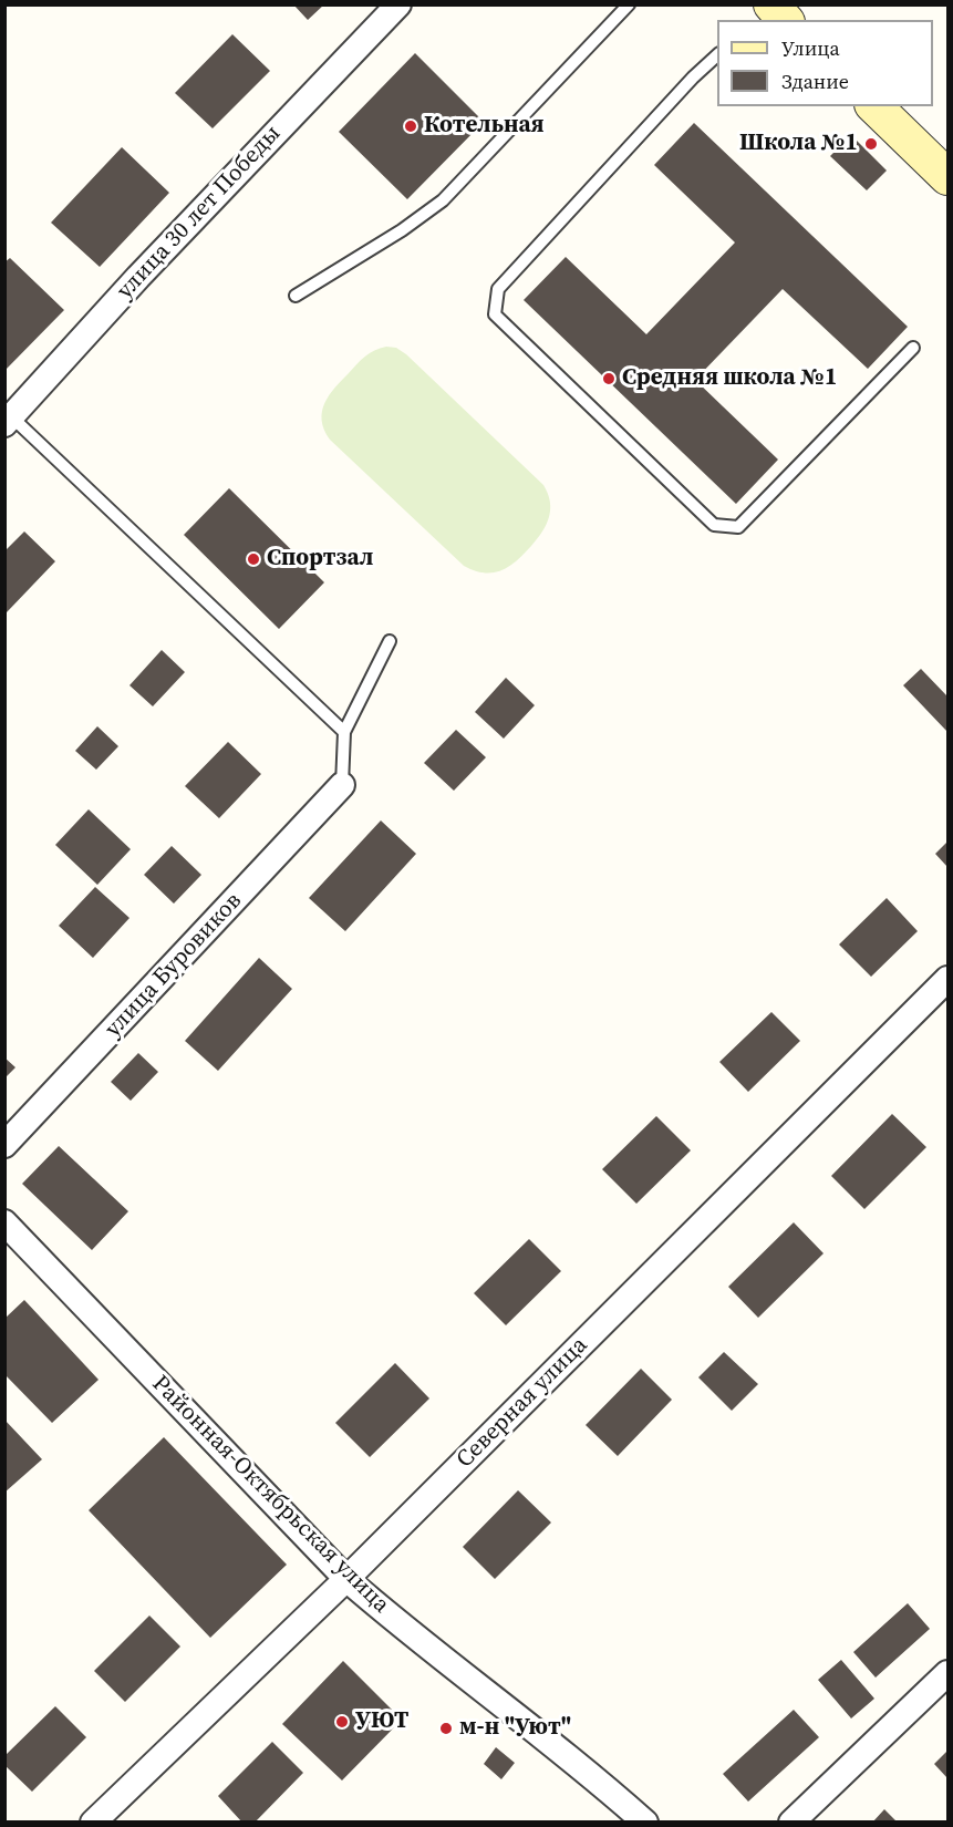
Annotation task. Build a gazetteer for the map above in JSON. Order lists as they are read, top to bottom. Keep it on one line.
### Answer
{"streets":{"street":["улица 30 лет Победы","улица Буровиков","Северная улица","Районная-Октябрьская улица"]},"crossings":[["Северная улица","Районная-Октябрьская улица"]],"places":["Котельная","Школа №1","Средняя школа №1","Спортзал","УЮТ","м-н \"Уют\""],"legend":["Улица","Здание"]}
